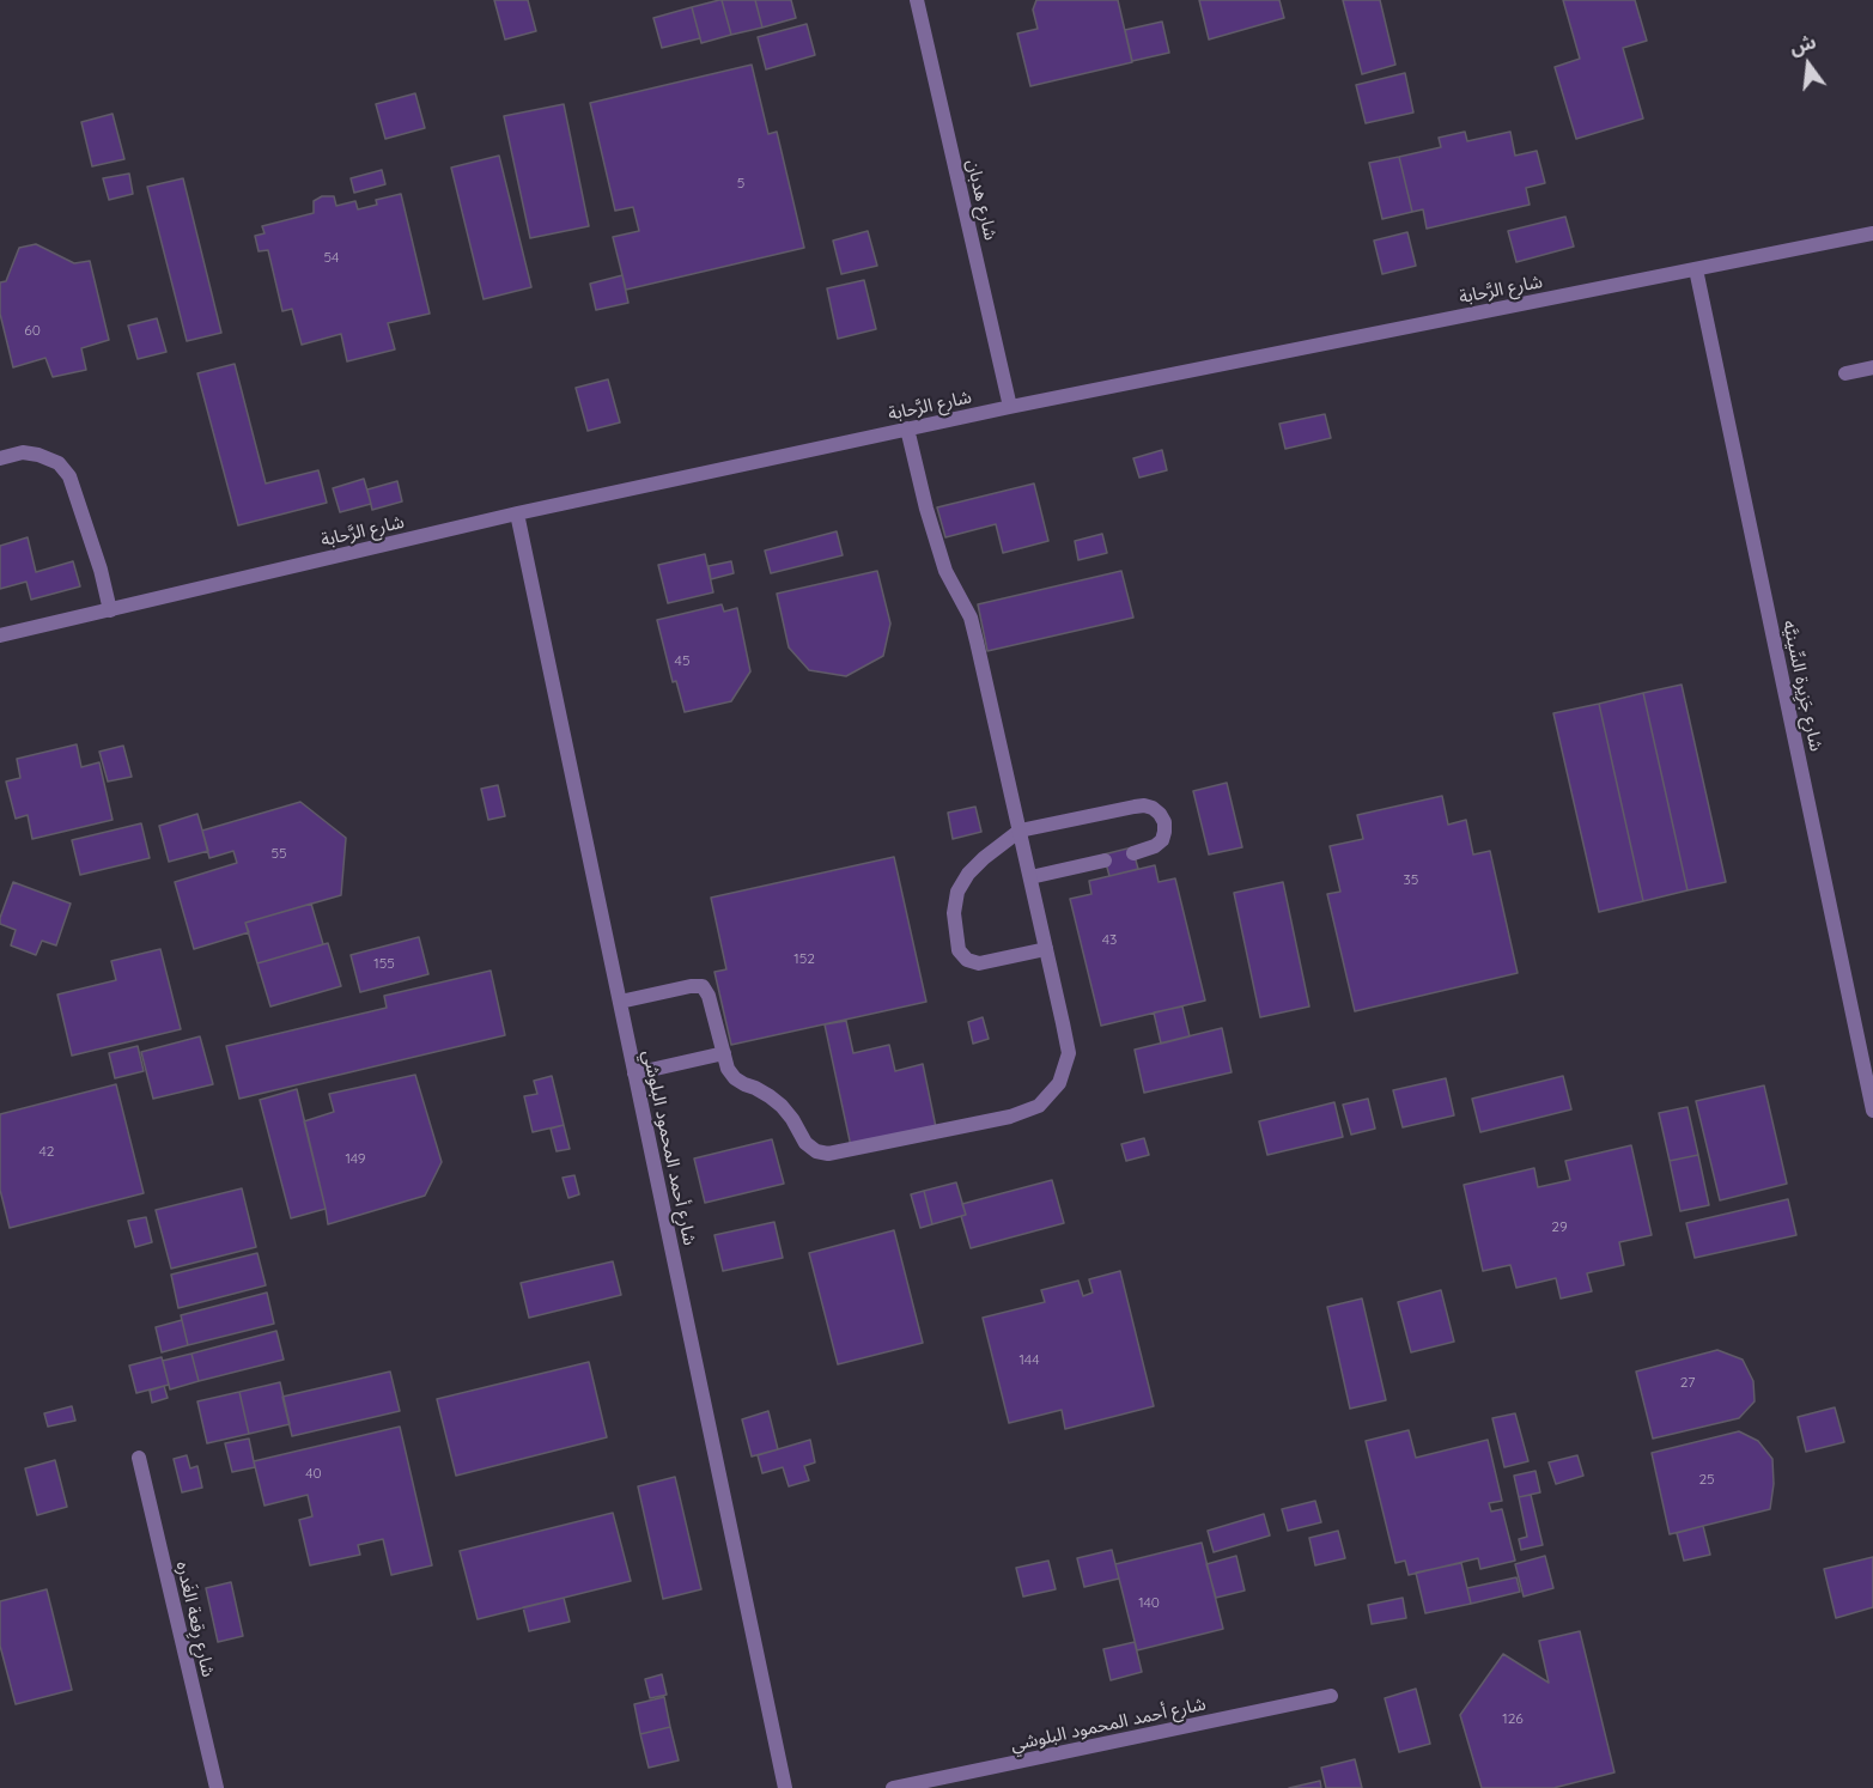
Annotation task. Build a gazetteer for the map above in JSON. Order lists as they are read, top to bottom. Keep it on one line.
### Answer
{"streets":{"street":["شارع هدبان","شارع الرَّحابة","شارع جَزِيرة السِّينيَّه","شارع أحمد المحمود البلوشي","شارع رِقعة الغَدره"]},"crossings":[["شارع هدبان","شارع الرَّحابة"],["شارع الرَّحابة","شارع جَزِيرة السِّينيَّه"],["شارع الرَّحابة","شارع أحمد المحمود البلوشي"]],"house_numbers":["5","54","60","45","55","35","43","152","155","42","149","29","144","27","40","25","140","126"],"north":"top"}
